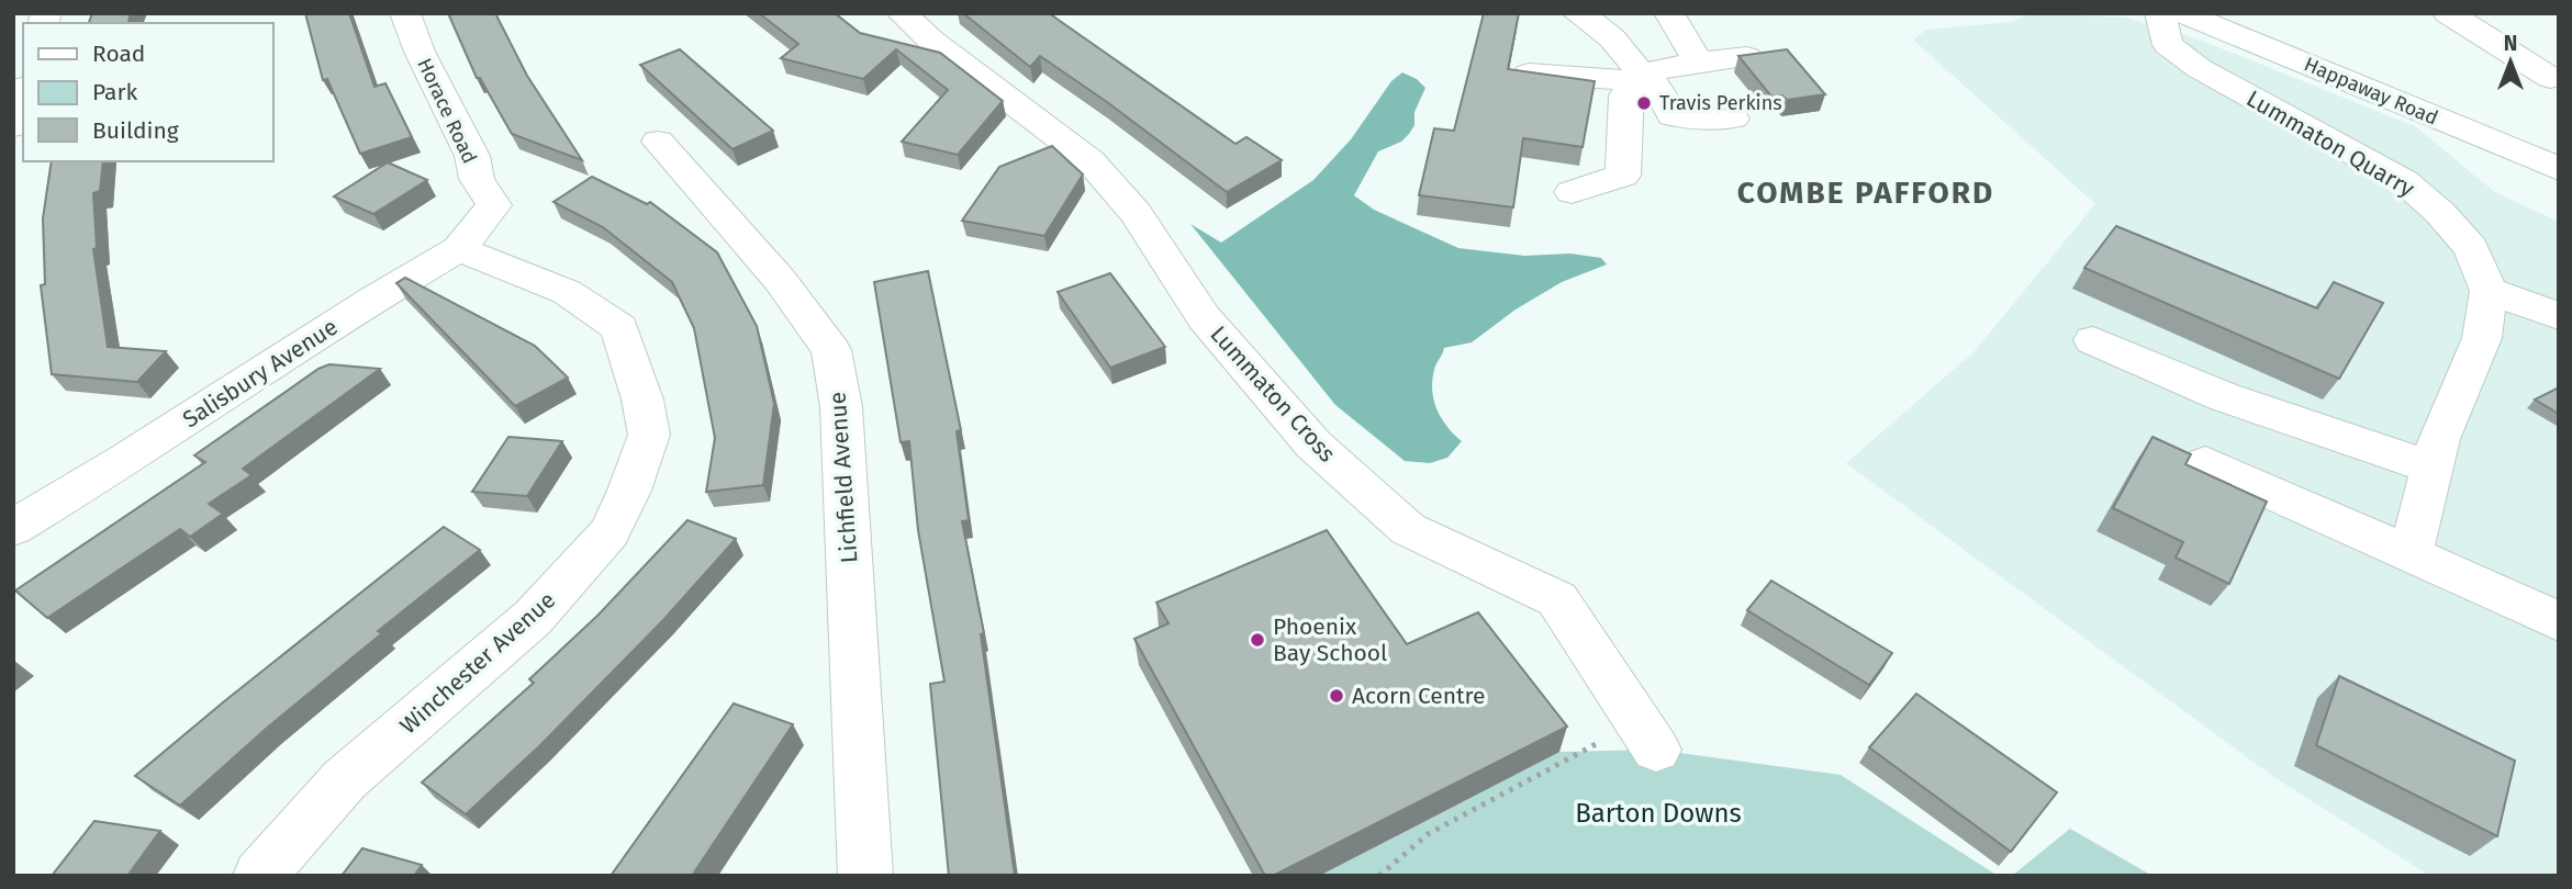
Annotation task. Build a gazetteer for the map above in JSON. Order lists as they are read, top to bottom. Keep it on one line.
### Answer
{"streets":{"street":["Happaway Road","Horace Road","Lummaton Quarry","Salisbury Avenue","Lummaton Cross","Lichfield Avenue","Winchester Avenue"]},"crossings":[["Horace Road","Salisbury Avenue"],["Salisbury Avenue","Winchester Avenue"]],"districts":["COMBE PAFFORD"],"parks":["Barton Downs"],"places":["Travis Perkins","Phoenix Bay School","Acorn Centre"],"legend":["Road","Park","Building"],"north":"top"}
